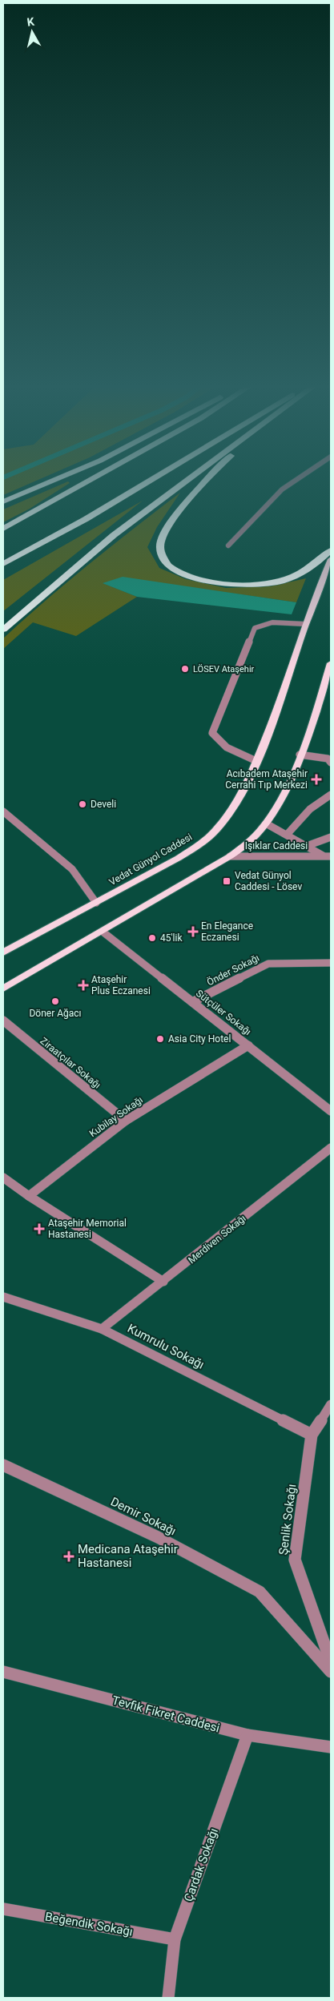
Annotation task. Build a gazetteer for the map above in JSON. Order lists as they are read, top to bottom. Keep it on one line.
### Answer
{"streets":{"main road":["Vedat Günyol Caddesi"],"street":["Işıklar Caddesi","Önder Sokağı","Sütçüler Sokağı","Ziraatçılar Sokağı","Kubilay Sokağı","Merdiven Sokağı","Kumrulu Sokağı","Demir Sokağı","Şenlik Sokağı","Tevfik Fikret Caddesi","Çardak Sokağı","Beğendik Sokağı"]},"crossings":[["Önder Sokağı","Sütçüler Sokağı"],["Sütçüler Sokağı","Kubilay Sokağı"],["Ziraatçılar Sokağı","Kubilay Sokağı"],["Merdiven Sokağı","Kumrulu Sokağı"],["Kumrulu Sokağı","Şenlik Sokağı"],["Tevfik Fikret Caddesi","Çardak Sokağı"],["Çardak Sokağı","Beğendik Sokağı"]],"places":{"other":["LÖSEV Ataşehir","Develi","45'lik","Döner Ağacı","Asia City Hotel"],"health":["Acıbadem Ataşehir Cerrahi Tıp Merkezi","En Elegance Eczanesi","Ataşehir Plus Eczanesi","Ataşehir Memorial Hastanesi","Medicana Ataşehir Hastanesi"],"transit":["Vedat Günyol Caddesi - Lösev"]},"north":"top"}
